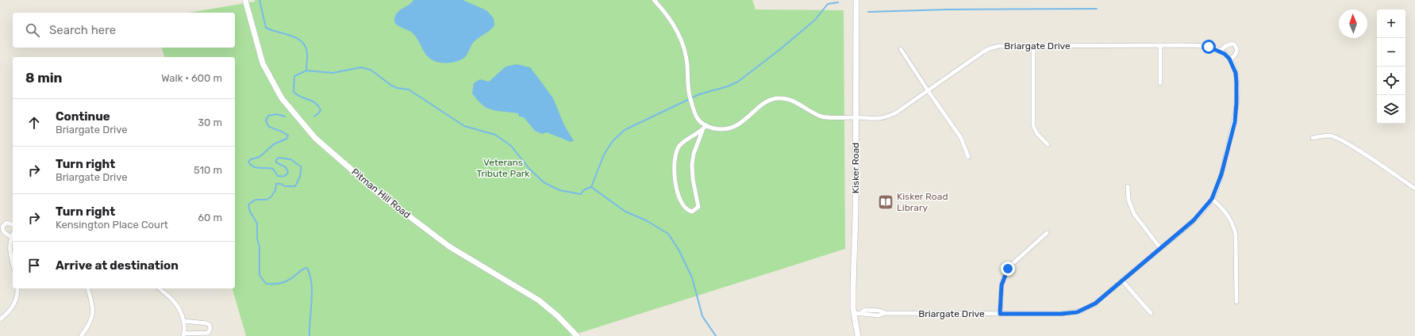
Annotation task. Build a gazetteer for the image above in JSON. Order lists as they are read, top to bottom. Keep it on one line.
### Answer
{"streets":{"main road":["Kisker Road","Pitman Hill Road"],"street":["Briargate Drive"]},"crossings":[["Briargate Drive","Kisker Road"]],"parks":["Veterans Tribute Park"],"places":{"library":["Kisker Road Library"]},"north":"top","page":{"map_buttons":["+","−"],"search":"Search here","heading":["8 min","Walk · 600 m"],"list":[["Continue","Briargate Drive","30 m"],["Turn right","Briargate Drive","510 m"],["Turn right","Kensington Place Court","60 m"],"Arrive at destination"]}}
